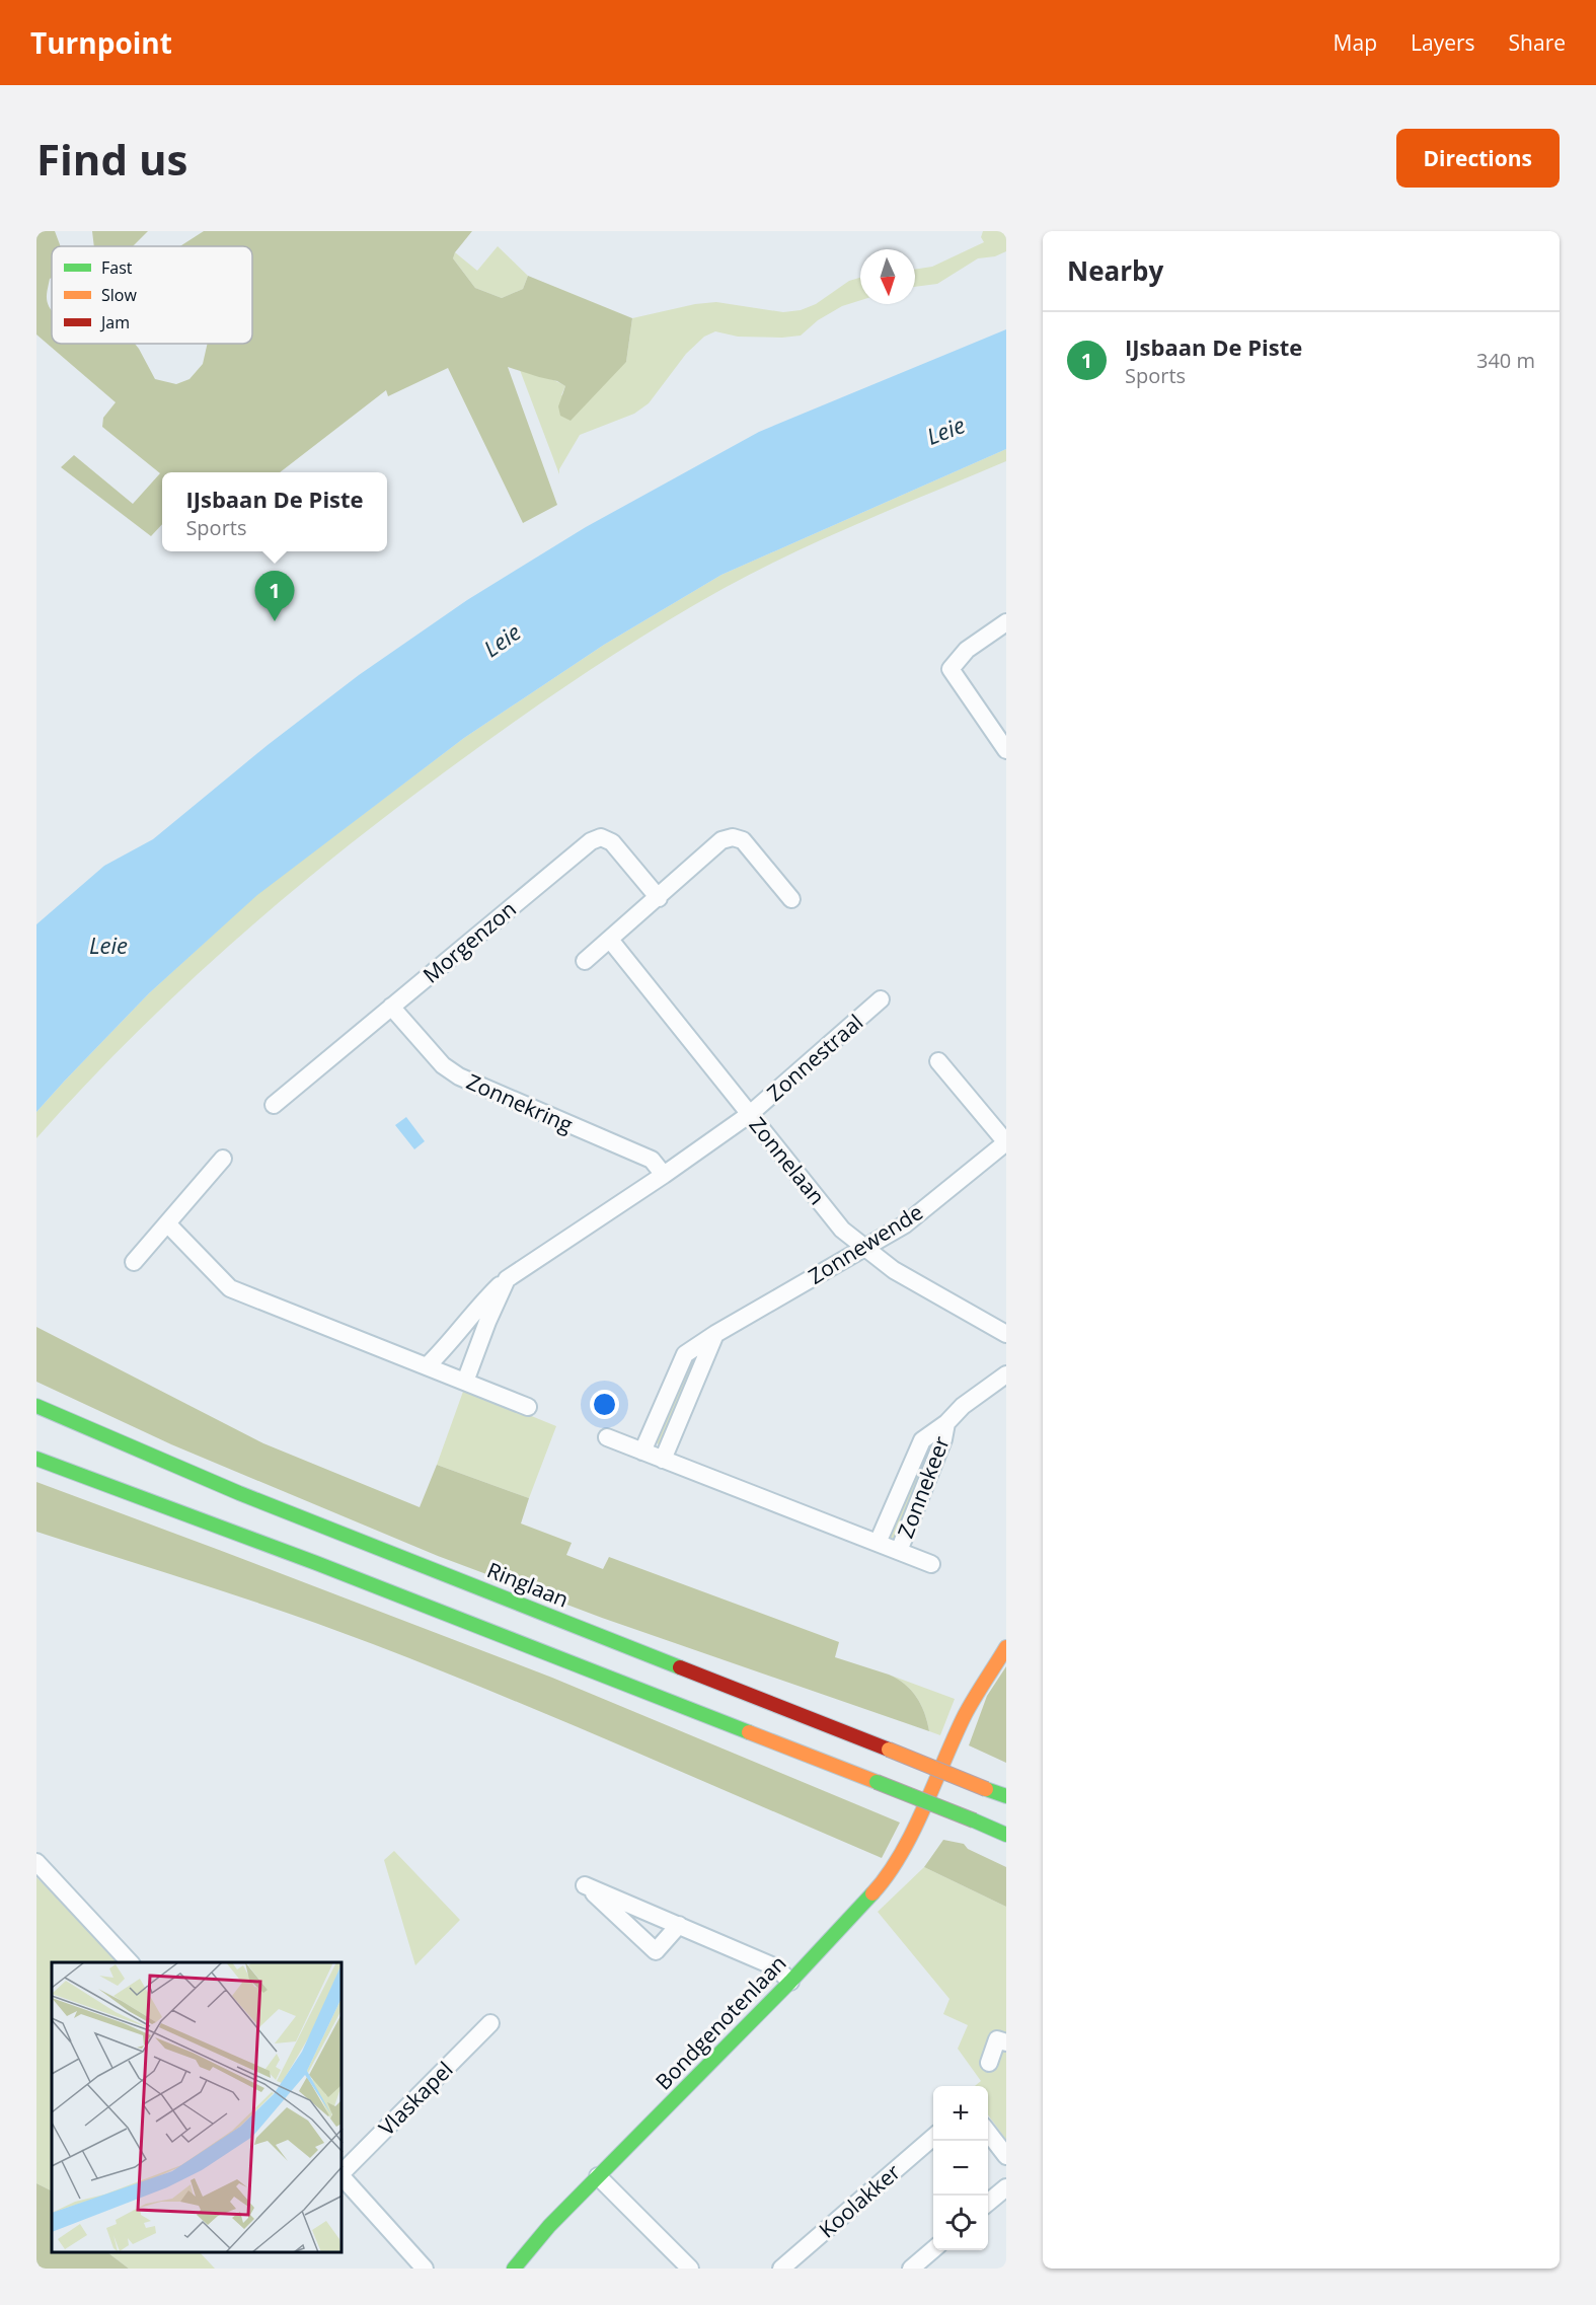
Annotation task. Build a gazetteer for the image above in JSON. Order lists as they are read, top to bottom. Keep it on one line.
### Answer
{"streets":{"main road":["Ringlaan","Bondgenotenlaan"],"street":["Morgenzon","Zonnestraal","Zonnekring","Zonnelaan","Zonnewende","Zonnekeer","Vlaskapel","Koolakker"]},"crossings":[["Morgenzon","Zonnekring"],["Zonnestraal","Zonnelaan"],["Zonnelaan","Zonnewende"]],"water":["Leie"],"legend":["Fast","Slow","Jam"],"north":"bottom","page":{"header":"Turnpoint","nav":["Map","Layers","Share"],"buttons":"Directions","title":"Find us","heading":"Nearby","list":[{"mark":"1","name":"IJsbaan De Piste","note":"Sports","value":"340 m"}],"popup":["IJsbaan De Piste","Sports"],"pins":"1","map_buttons":["+","−"]}}
